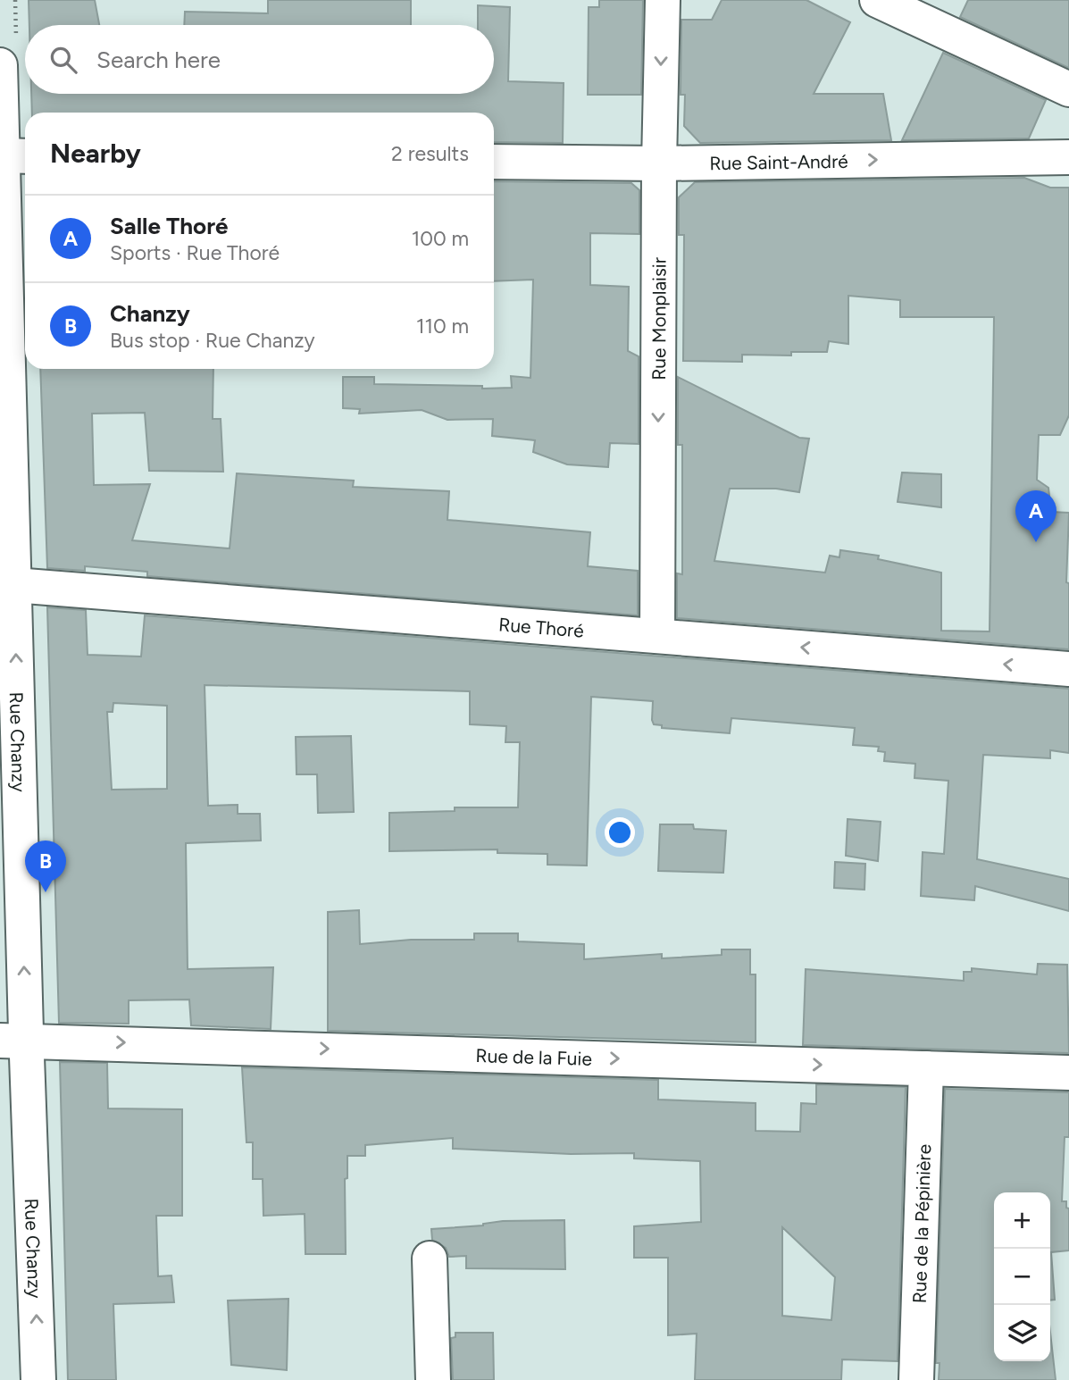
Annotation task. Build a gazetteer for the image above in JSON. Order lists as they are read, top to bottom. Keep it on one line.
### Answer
{"streets":{"street":["Rue Saint-André","Rue Monplaisir","Rue Thoré","Rue Chanzy","Rue de la Fuie","Rue de la Pépinière"]},"crossings":[["Rue Saint-André","Rue Monplaisir"],["Rue Monplaisir","Rue Thoré"],["Rue Thoré","Rue Chanzy"],["Rue Chanzy","Rue de la Fuie"],["Rue de la Fuie","Rue de la Pépinière"]],"one_way":["Rue Monplaisir","Rue Thoré","Rue Chanzy","Rue de la Fuie"],"page":{"search":"Search here","heading":["Nearby","2 results"],"list":[{"mark":"A","name":"Salle Thoré","note":"Sports · Rue Thoré","value":"100 m"},{"mark":"B","name":"Chanzy","note":"Bus stop · Rue Chanzy","value":"110 m"}],"pins":["A","B"],"map_buttons":["+","−"]}}
